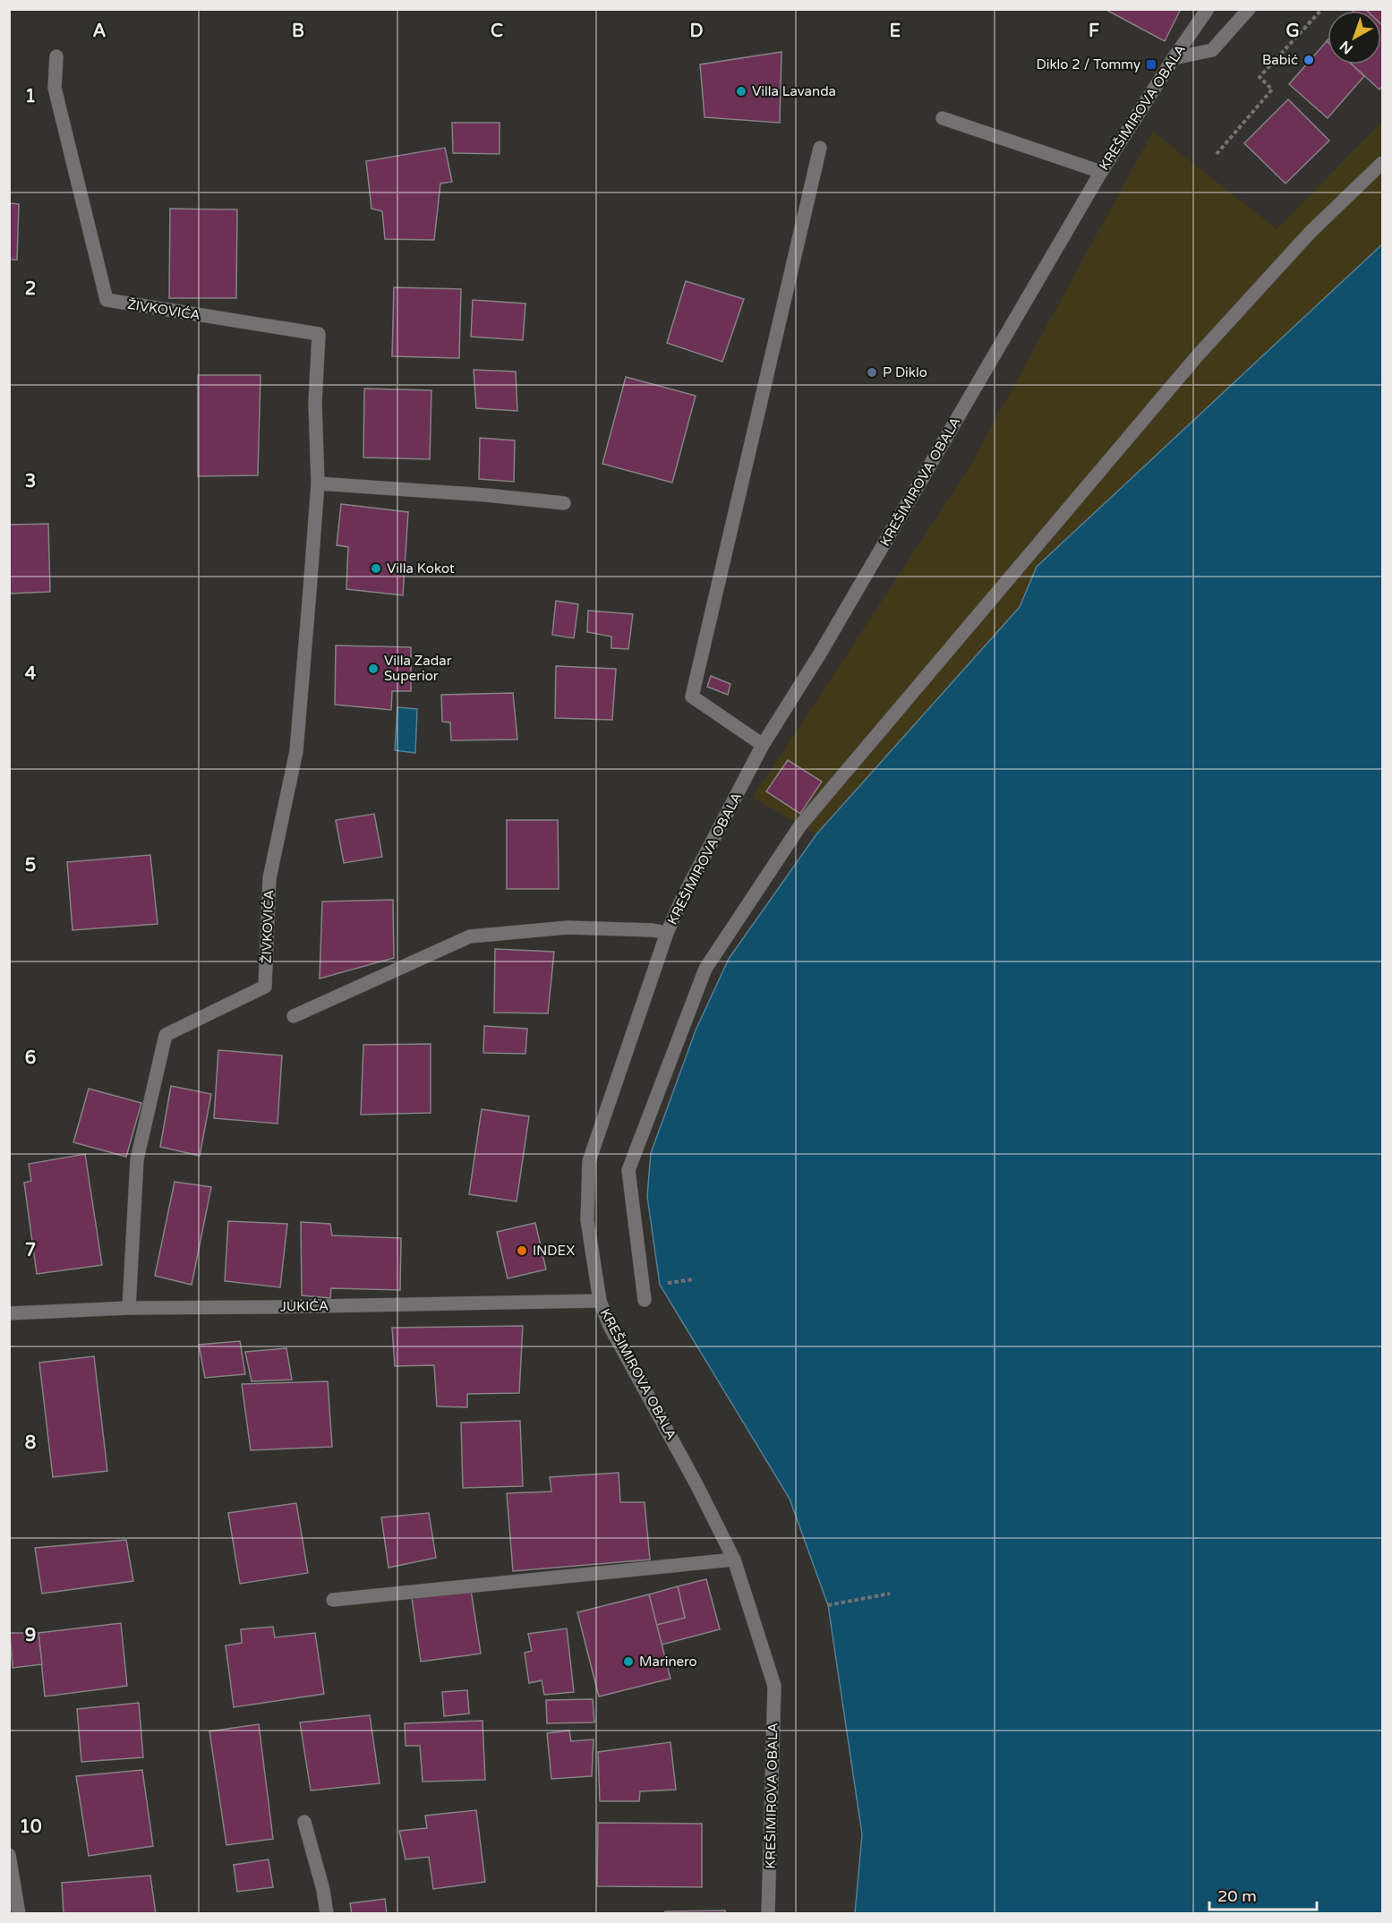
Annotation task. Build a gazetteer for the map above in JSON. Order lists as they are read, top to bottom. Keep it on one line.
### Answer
{"streets":{"street":["KREŠIMIROVA OBALA","ŽIVKOVIĆA","JUKIĆA"]},"crossings":[["KREŠIMIROVA OBALA","JUKIĆA"],["ŽIVKOVIĆA","JUKIĆA"]],"places":{"other":["Babić","Villa Lavanda","P Diklo","Villa Kokot","Villa Zadar Superior","INDEX","Marinero"],"transit":["Diklo 2 / Tommy"]},"scale_bar":"20 m","north":"bottom left","grid":{"columns":["A","B","C","D","E","F","G"],"rows":["1","2","3","4","5","6","7","8","9","10"]}}
